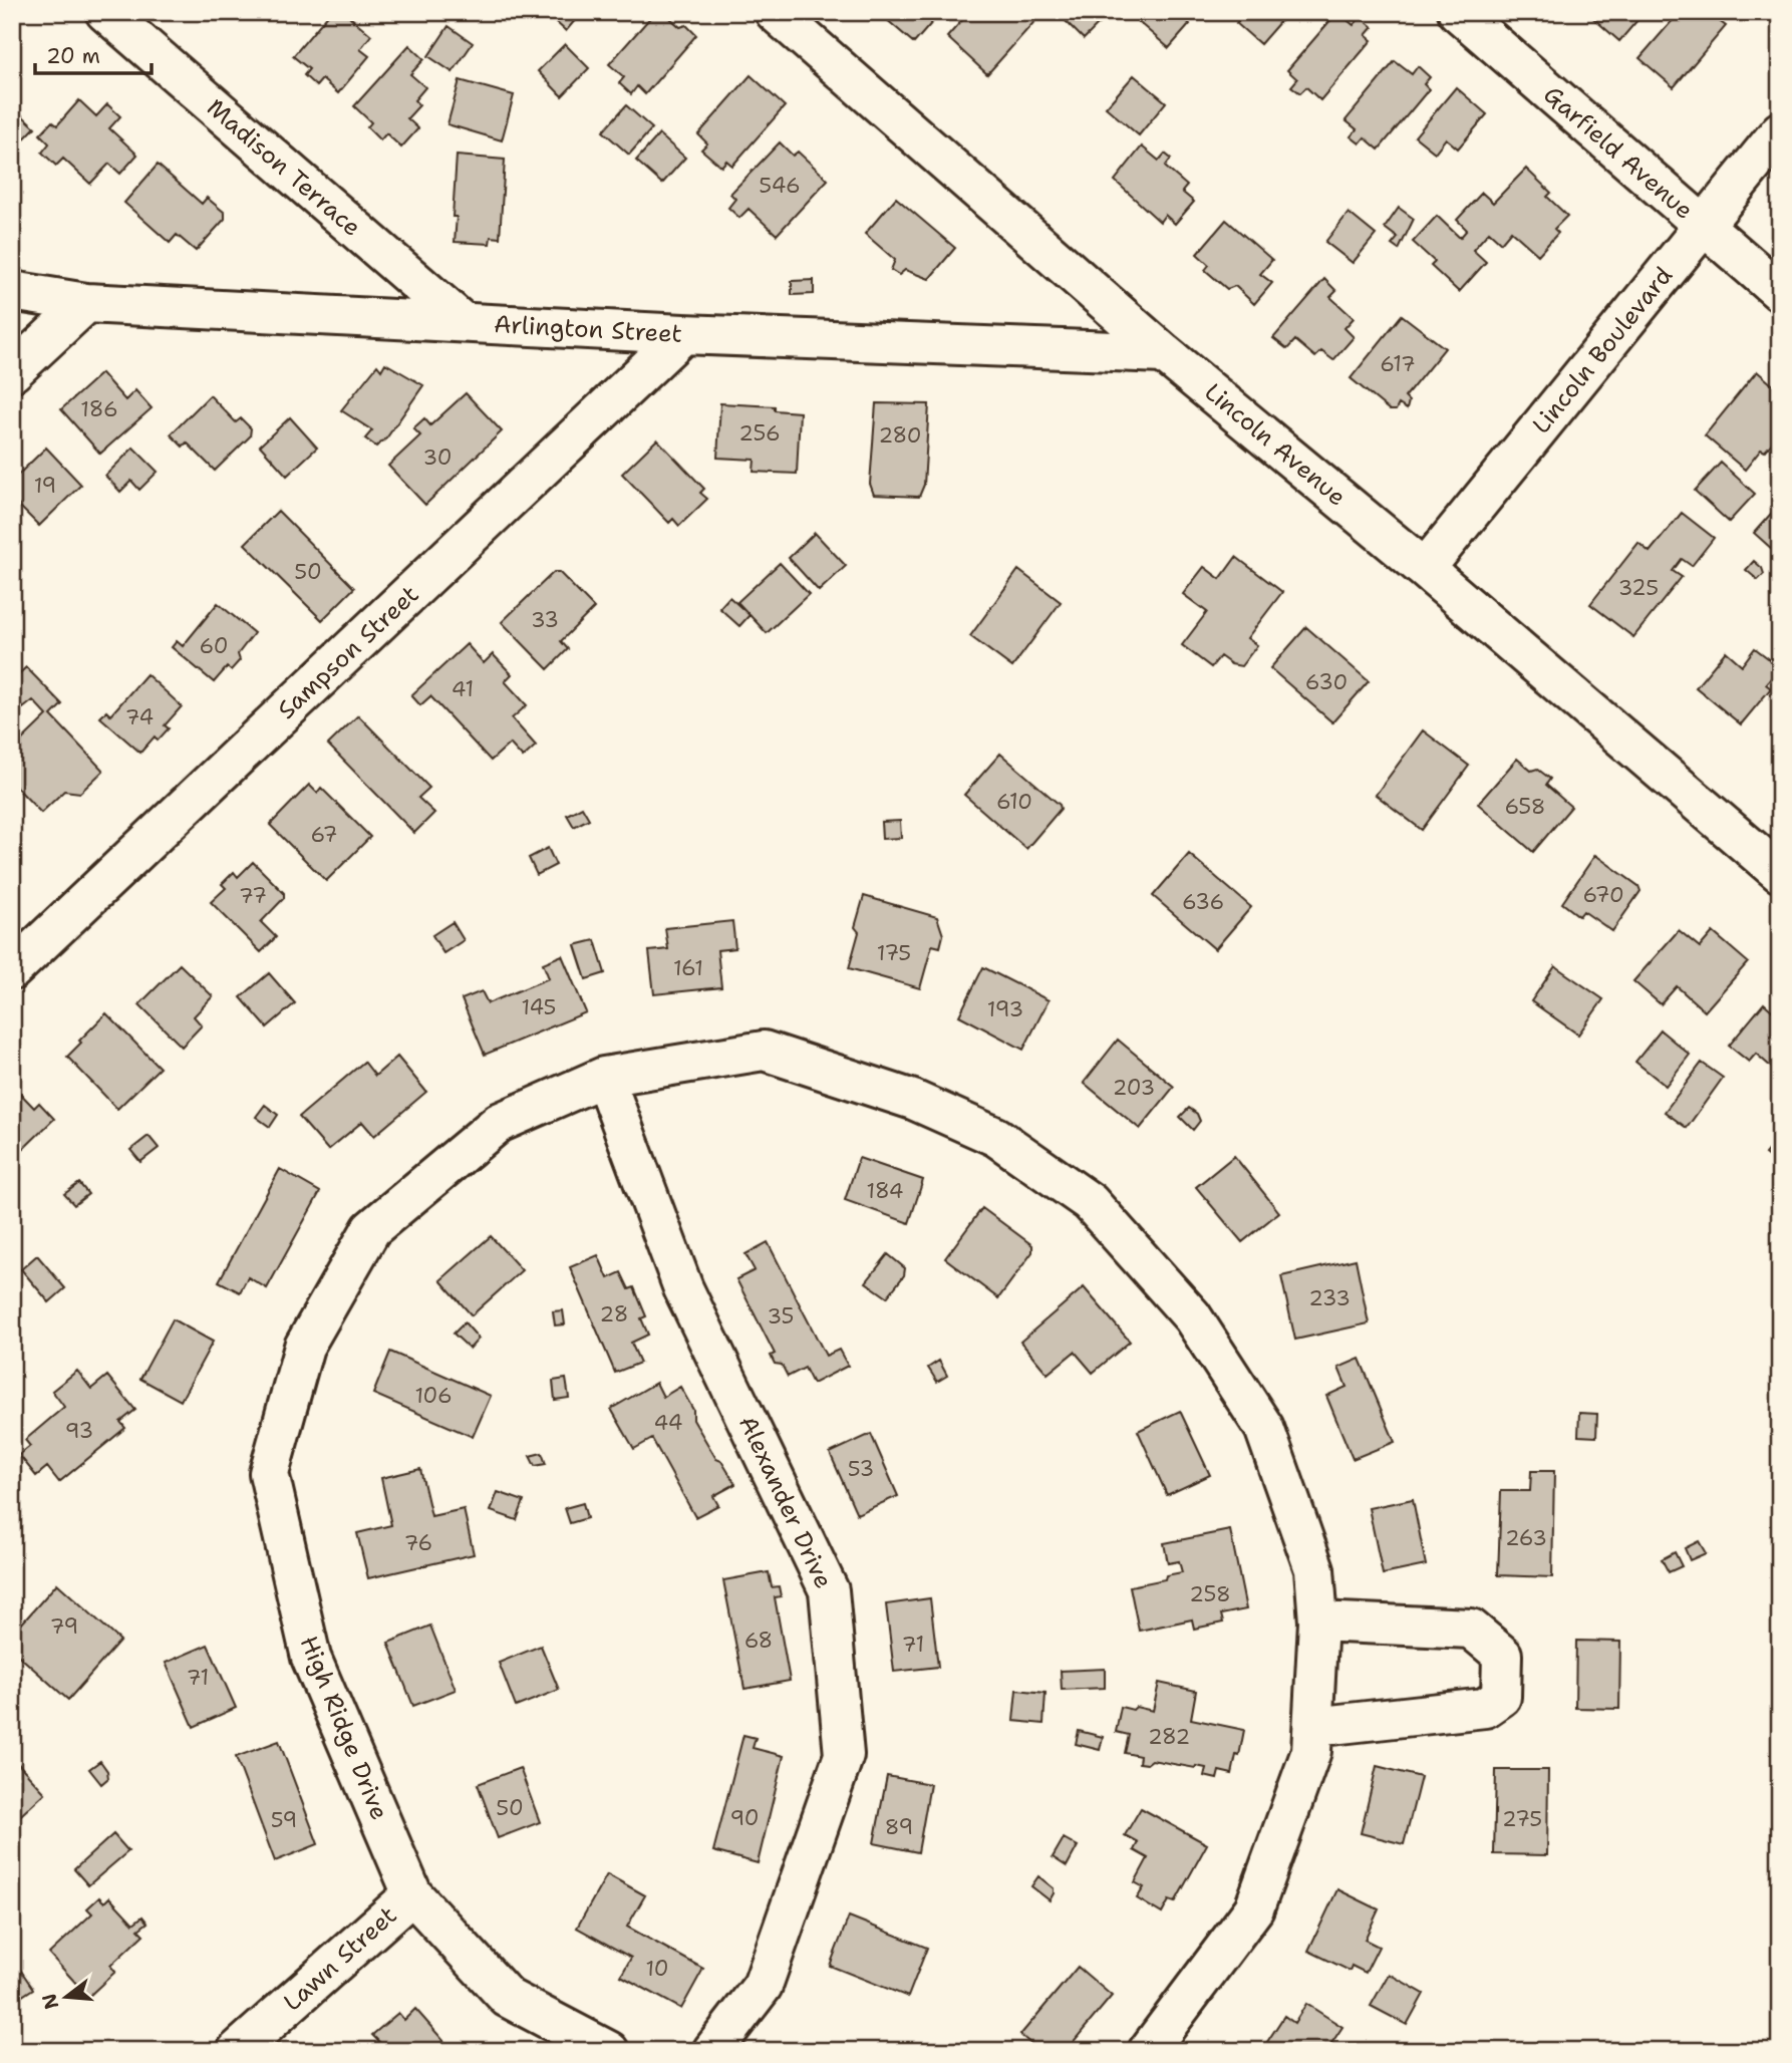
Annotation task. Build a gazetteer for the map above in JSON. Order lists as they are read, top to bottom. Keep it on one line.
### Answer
{"streets":{"street":["Garfield Avenue","Madison Terrace","Arlington Street","Lincoln Boulevard","Lincoln Avenue","Sampson Street","Alexander Drive","High Ridge Drive","Lawn Street"]},"crossings":[["Garfield Avenue","Lincoln Boulevard"],["Madison Terrace","Arlington Street"],["Arlington Street","Lincoln Avenue"],["Arlington Street","Sampson Street"],["Lincoln Boulevard","Lincoln Avenue"],["Alexander Drive","High Ridge Drive"],["High Ridge Drive","Lawn Street"]],"house_numbers":["546","617","186","256","280","30","19","50","325","33","60","630","41","74","610","658","67","670","77","636","175","161","145","193","203","184","233","28","35","106","44","93","53","263","76","258","79","68","71","71","282","50","90","275","59","89","10"],"scale_bar":"20 m","north":"left"}
